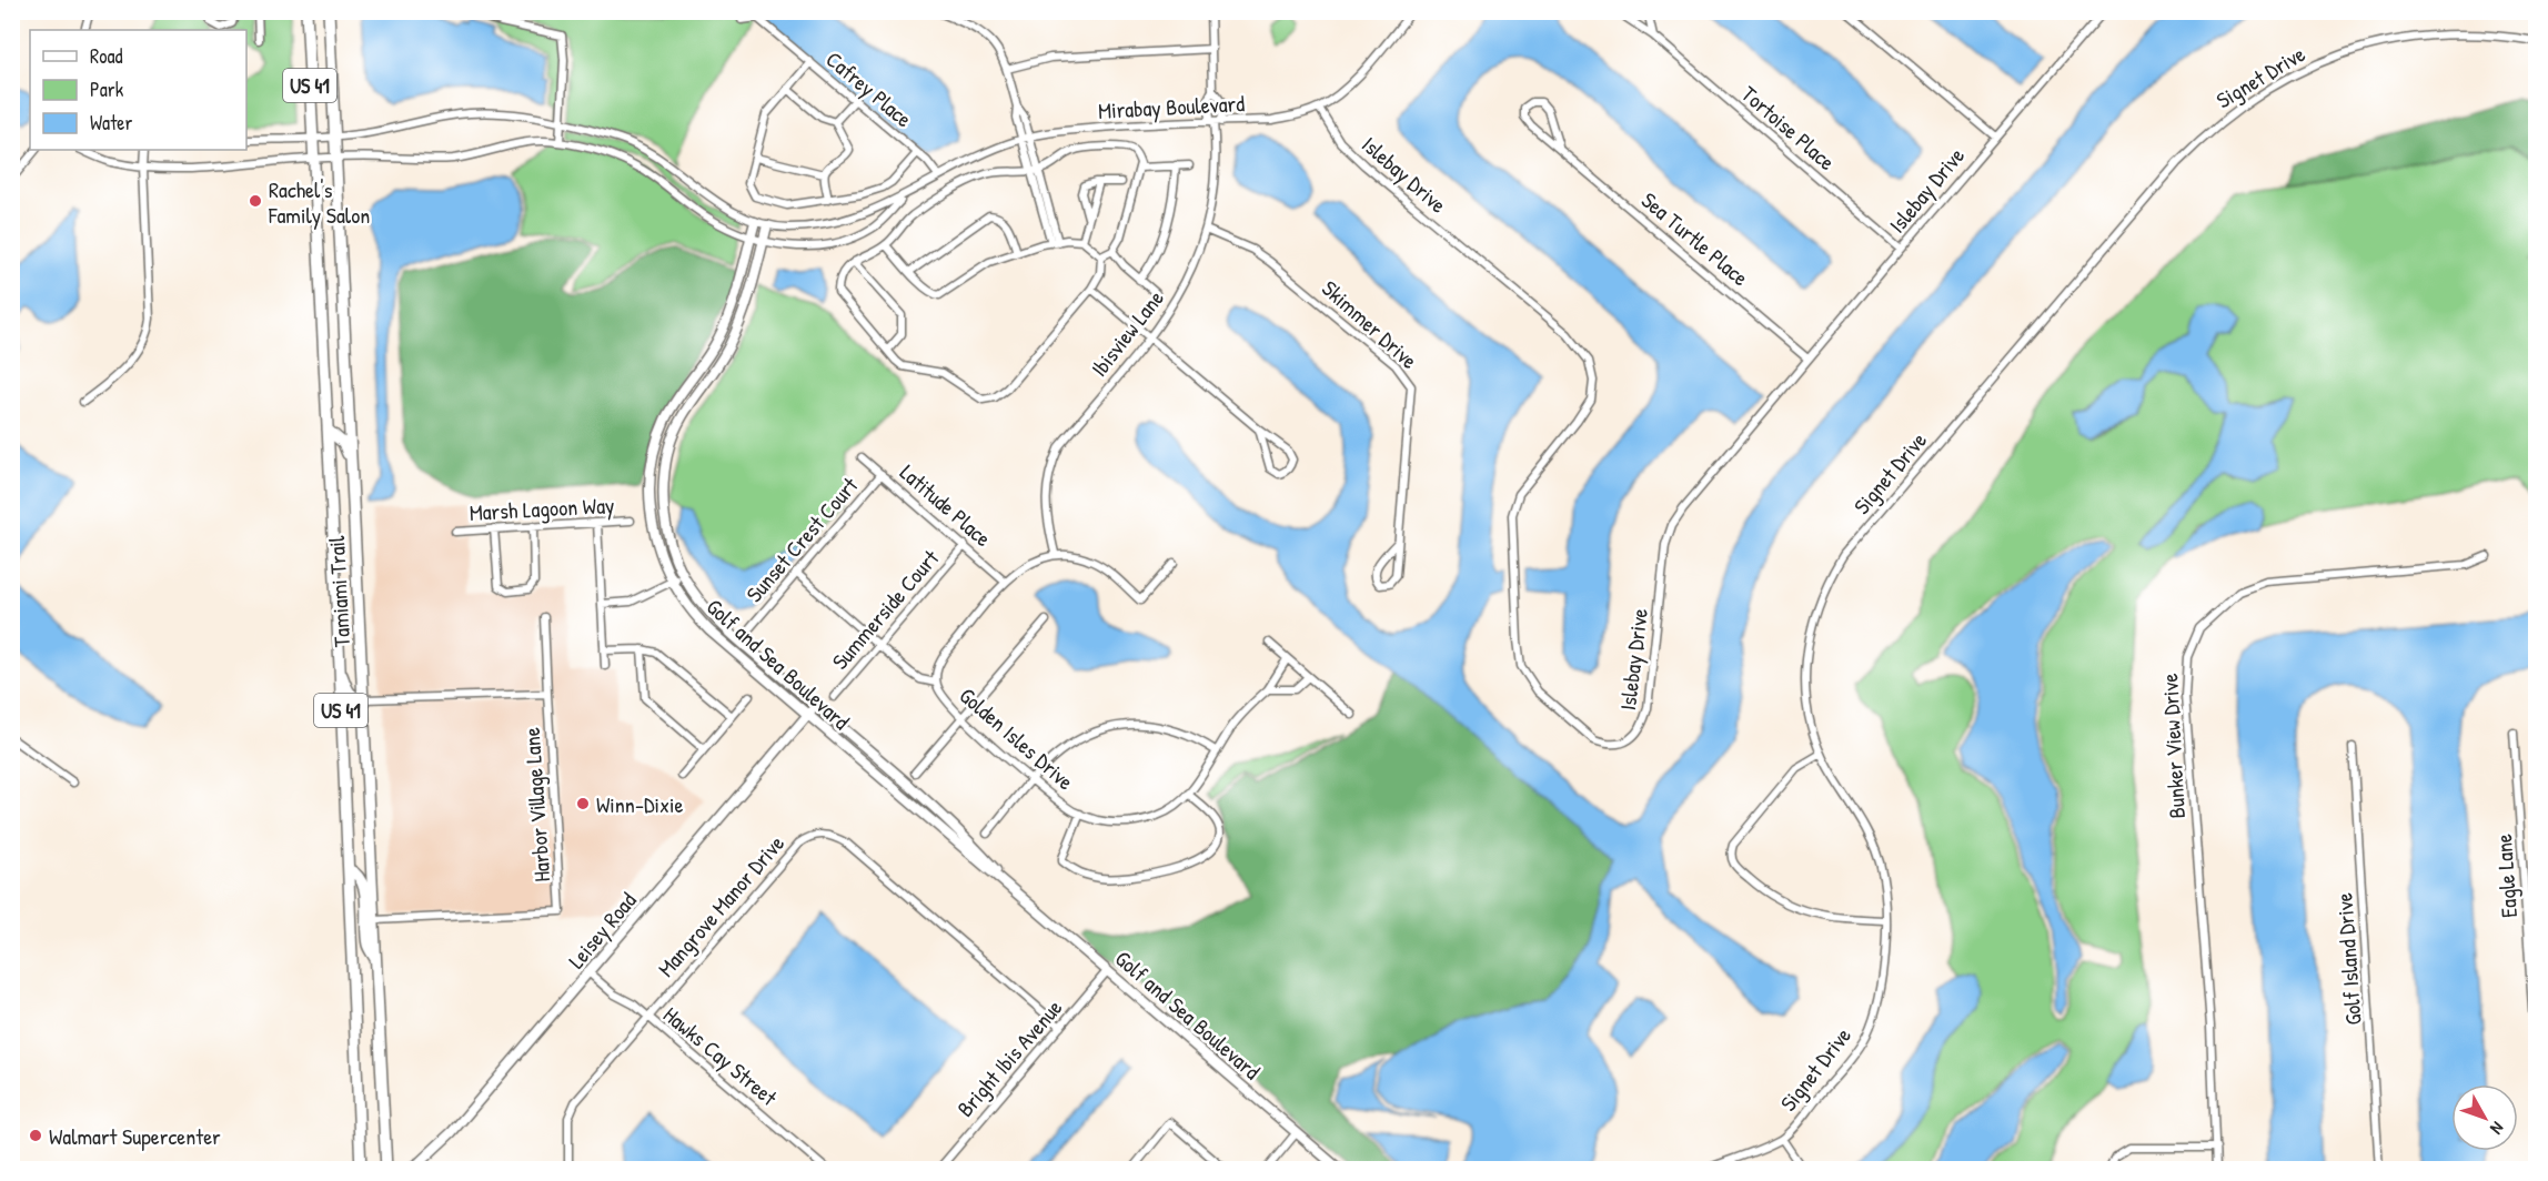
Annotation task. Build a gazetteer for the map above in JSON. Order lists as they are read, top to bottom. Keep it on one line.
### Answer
{"streets":{"main road":["US 41","Tamiami Trail"],"street":["Signet Drive","Cafrey Place","Mirabay Boulevard","Tortoise Place","Islebay Drive","Sea Turtle Place","Skimmer Drive","Ibisview Lane","Latitude Place","Marsh Lagoon Way","Sunset Crest Court","Summerside Court","Golf and Sea Boulevard","Golden Isles Drive","Bunker View Drive","Harbor Village Lane","Eagle Lane","Mangrove Manor Drive","Leisey Road","Golf Island Drive","Hawks Cay Street","Bright Ibis Avenue"]},"crossings":[["Cafrey Place","Mirabay Boulevard"],["Mirabay Boulevard","Islebay Drive"],["Mirabay Boulevard","Ibisview Lane"],["Mirabay Boulevard","Tamiami Trail"],["Mirabay Boulevard","Golf and Sea Boulevard"],["Tortoise Place","Islebay Drive"],["Islebay Drive","Sea Turtle Place"],["Skimmer Drive","Ibisview Lane"],["Ibisview Lane","Golden Isles Drive"],["Latitude Place","Sunset Crest Court"],["Latitude Place","Summerside Court"],["Latitude Place","Golden Isles Drive"],["Tamiami Trail","Harbor Village Lane"],["Golf and Sea Boulevard","Leisey Road"],["Golf and Sea Boulevard","Bright Ibis Avenue"],["Mangrove Manor Drive","Hawks Cay Street"],["Mangrove Manor Drive","Bright Ibis Avenue"],["Leisey Road","Hawks Cay Street"]],"places":["Rachel's Family Salon","Winn-Dixie","Walmart Supercenter"],"legend":["Road","Park","Water"],"north":"bottom right"}
